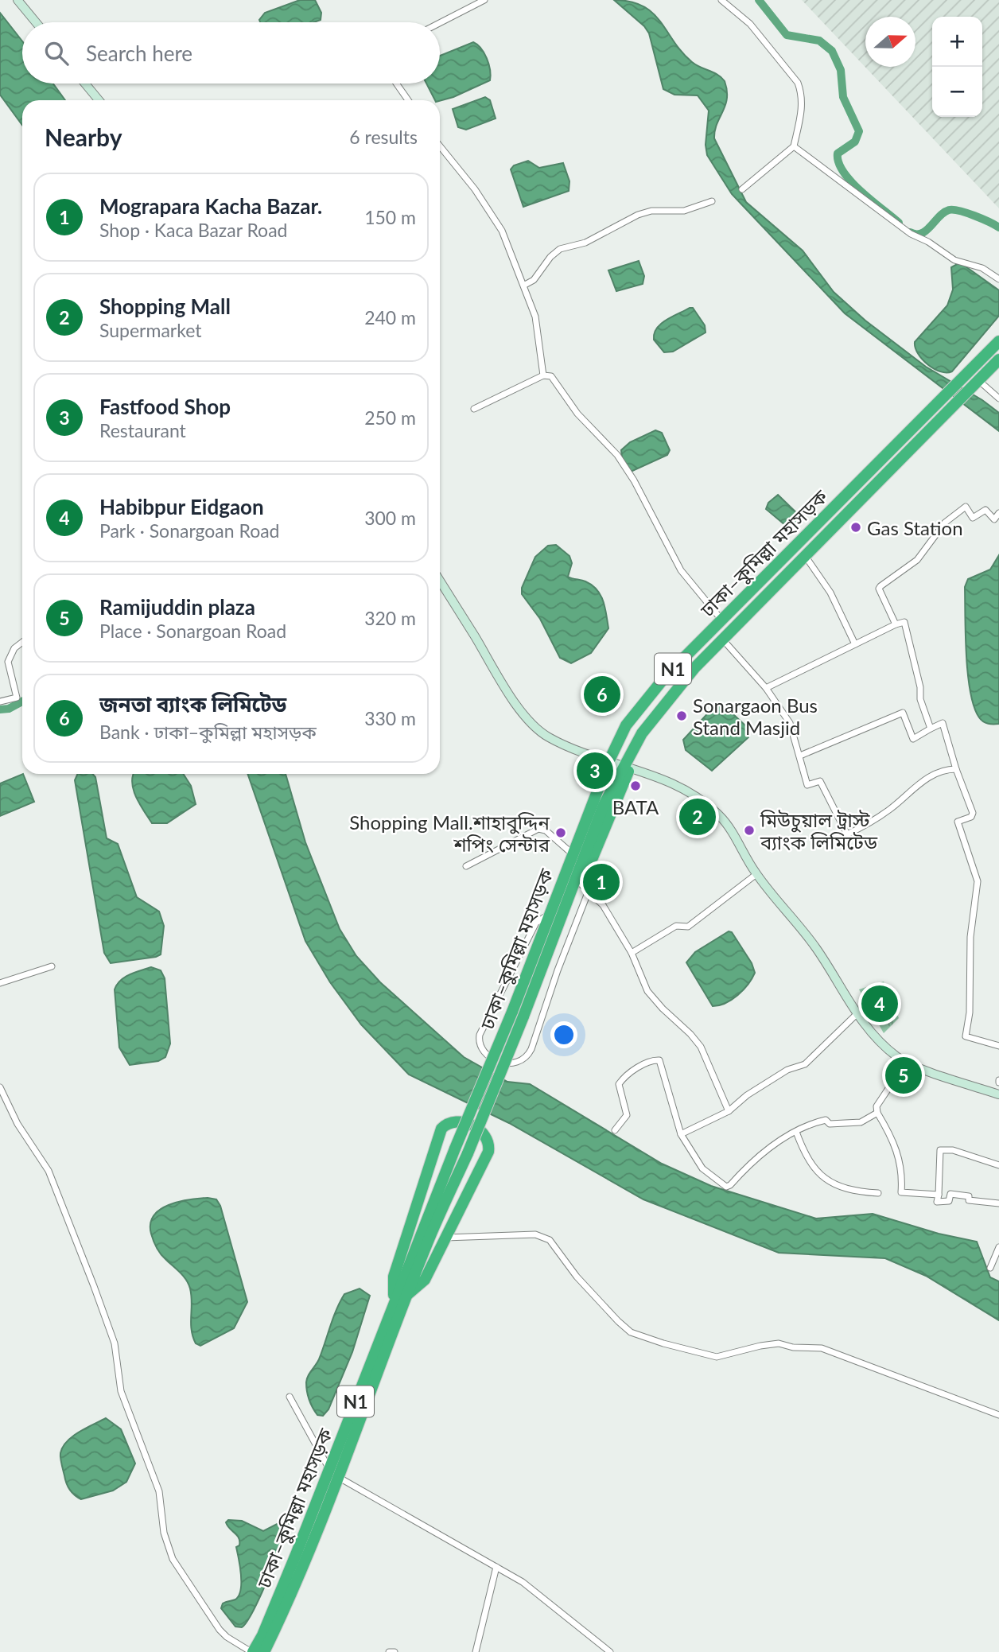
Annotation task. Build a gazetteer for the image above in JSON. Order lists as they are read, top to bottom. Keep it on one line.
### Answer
{"streets":{"highway":["ঢাকা–কুমিল্লা মহাসড়ক","N1"]},"crossings":[["ঢাকা–কুমিল্লা মহাসড়ক","N1"]],"places":["Gas Station","Sonargaon Bus Stand Masjid","BATA","মিউচুয়াল ট্রাস্ট ব্যাংক লিমিটেড","Shopping Mall.শাহাবুদ্দিন শপিং সেন্টার"],"north":"right","page":{"map_buttons":["+","−"],"search":"Search here","heading":["Nearby","6 results"],"list":[{"mark":"1","name":"Mograpara Kacha Bazar.","note":"Shop · Kaca Bazar Road","value":"150 m"},{"mark":"2","name":"Shopping Mall","note":"Supermarket","value":"240 m"},{"mark":"3","name":"Fastfood Shop","note":"Restaurant","value":"250 m"},{"mark":"4","name":"Habibpur Eidgaon","note":"Park · Sonargoan Road","value":"300 m"},{"mark":"5","name":"Ramijuddin plaza","note":"Place · Sonargoan Road","value":"320 m"},{"mark":"6","name":"জনতা ব্যাংক লিমিটেড","note":"Bank · ঢাকা–কুমিল্লা মহাসড়ক","value":"330 m"}],"pins":["6","3","2","1","4","5"]}}
